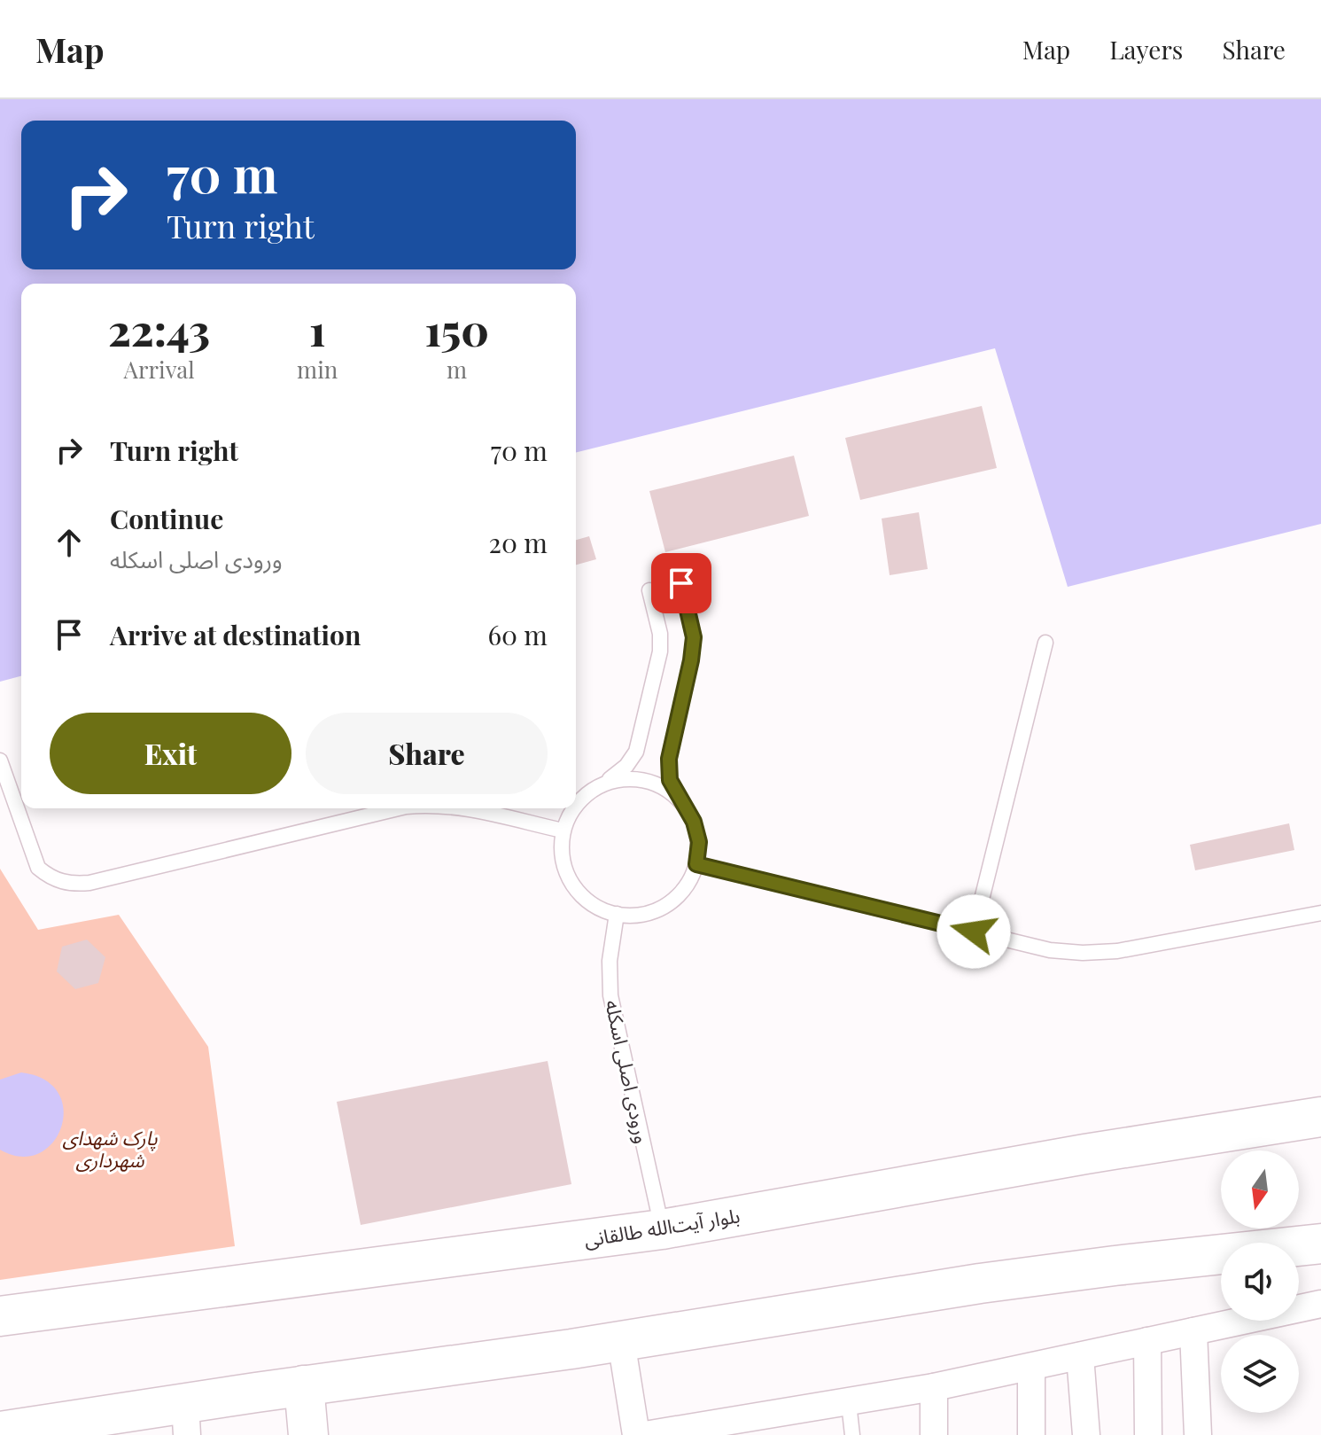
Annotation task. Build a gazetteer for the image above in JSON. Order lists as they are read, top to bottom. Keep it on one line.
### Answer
{"streets":{"main road":["بلوار آیت‌الله طالقانی"],"lane":["ورودی اصلی اسکله"]},"crossings":[["ورودی اصلی اسکله","بلوار آیت‌الله طالقانی"]],"parks":["پارک شهدای شهرداری"],"north":"bottom","page":{"header":"Map","nav":["Map","Layers","Share"],"turn":["70 m","Turn right"],"eta":["22:43","Arrival","1","min","150","m"],"list":[{"name":"Turn right","value":"70 m"},{"name":"Continue","note":"ورودی اصلی اسکله","value":"20 m"},{"name":"Arrive at destination","value":"60 m"}],"buttons":["Exit","Share"]}}
